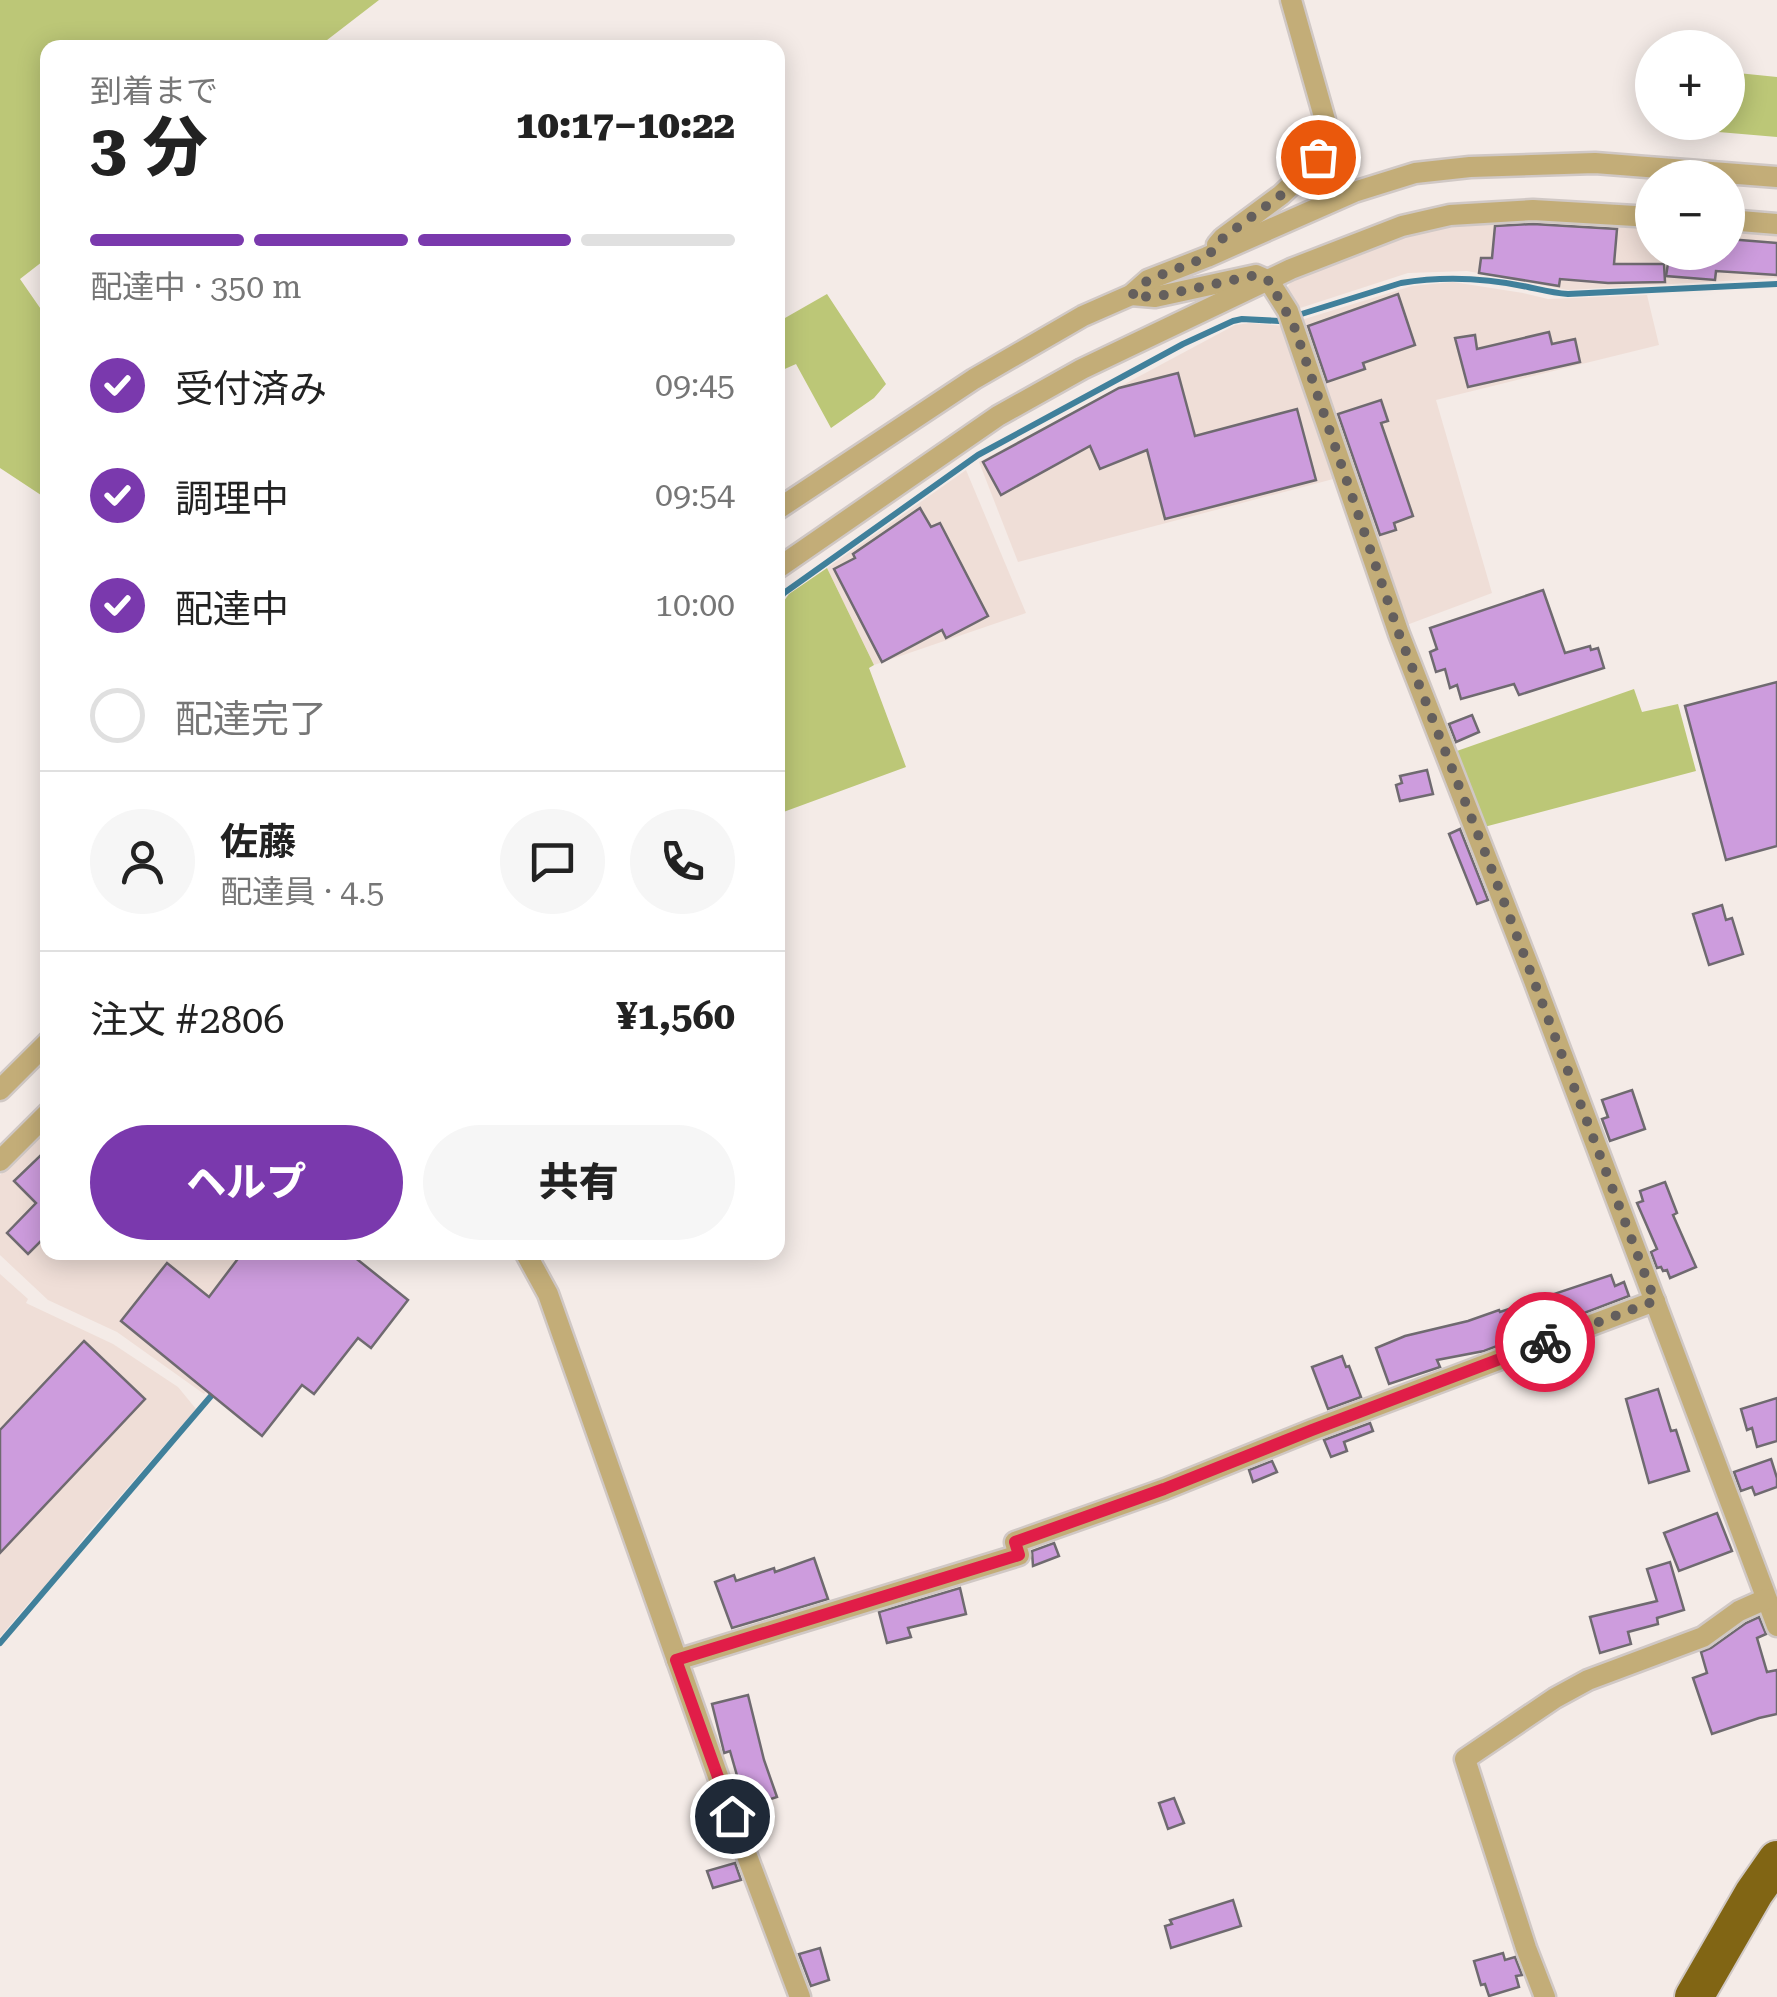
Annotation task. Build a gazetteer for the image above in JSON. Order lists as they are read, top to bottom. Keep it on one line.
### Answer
{"page":{"map_buttons":["+","−"],"heading":["3 分","到着まで","10:17–10:22"],"panel":["佐藤","配達員 · 4.5","注文 #2806","¥1,560"],"bar":"配達中 · 350 m","list":[["受付済み","09:45"],["調理中","09:54"],["配達中","10:00"],"配達完了"],"buttons":["ヘルプ","共有"]}}
